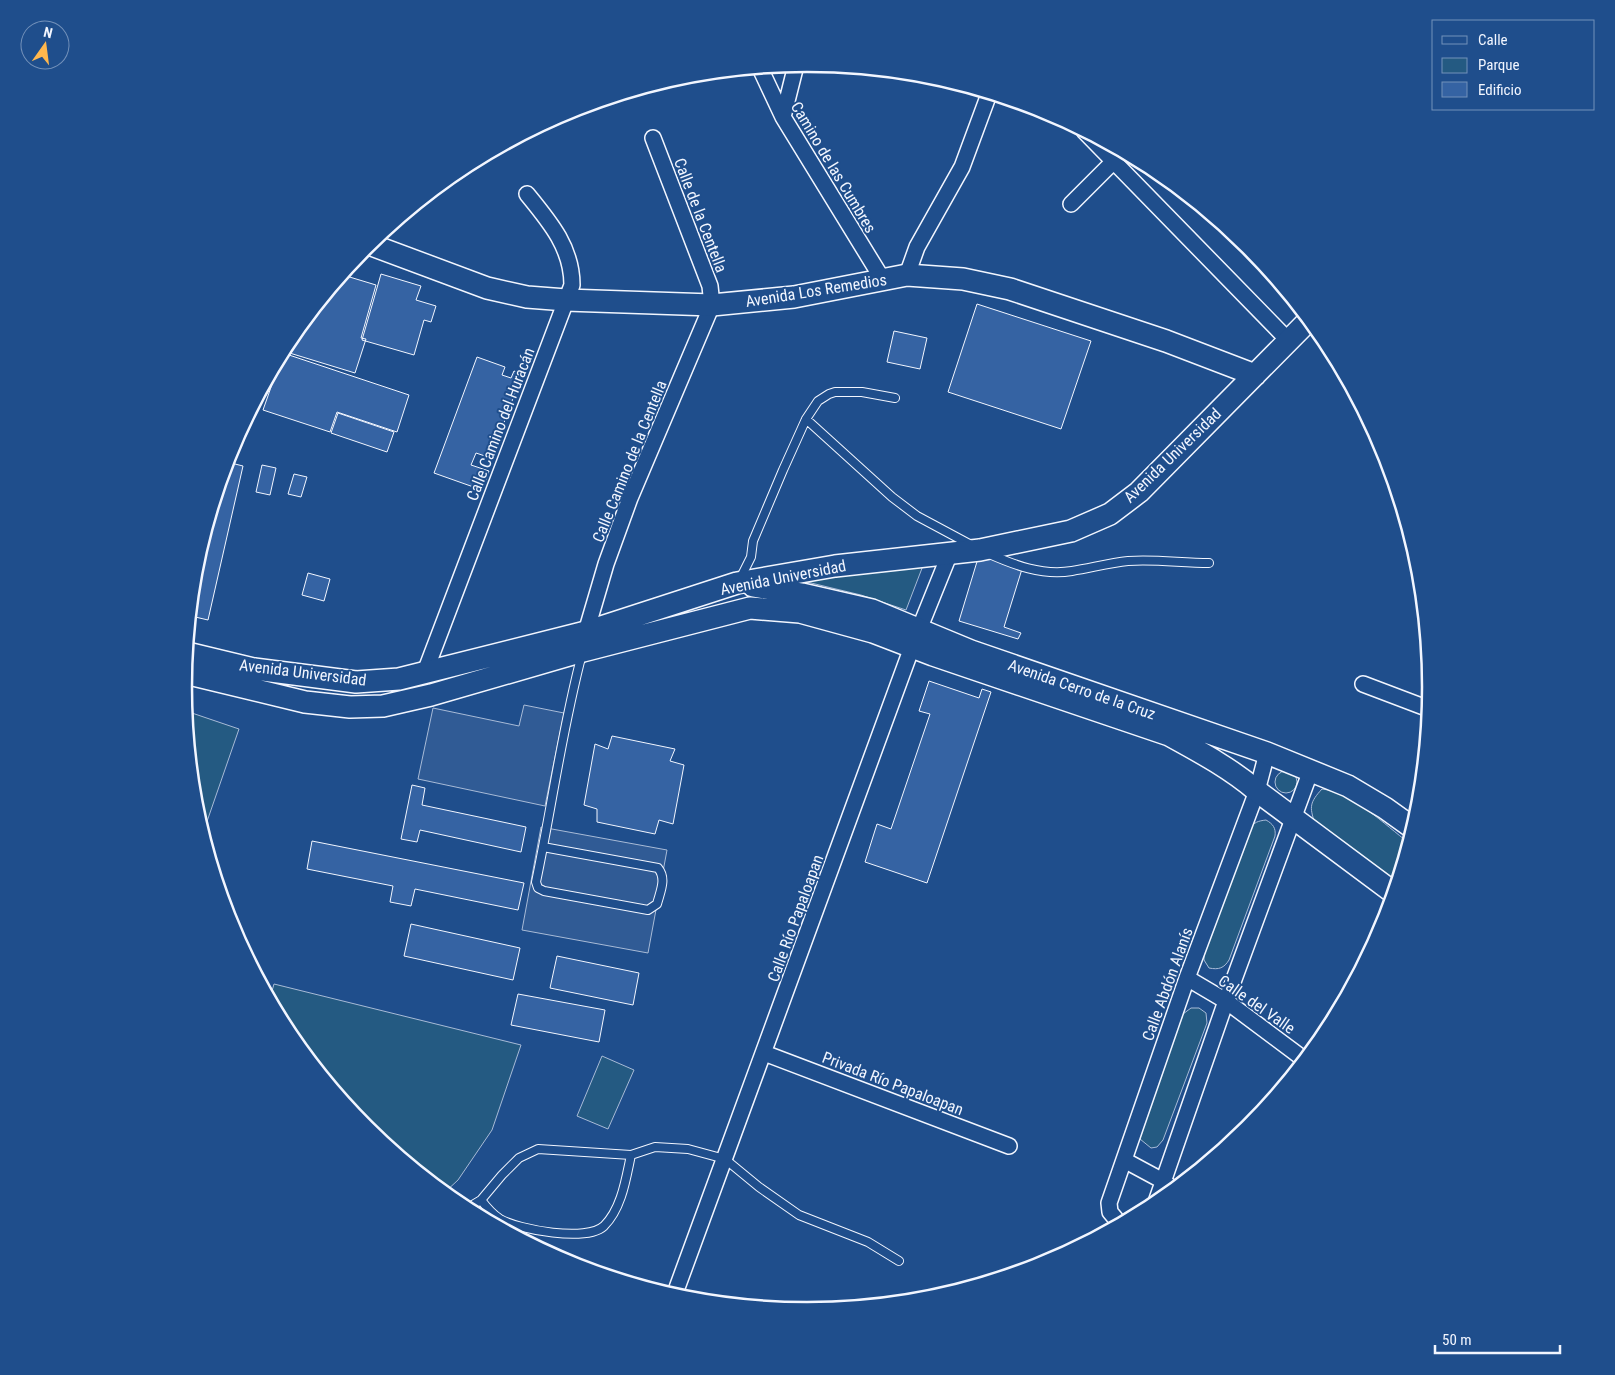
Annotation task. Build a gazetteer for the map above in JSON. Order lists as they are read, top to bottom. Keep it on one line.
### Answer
{"streets":{"street":["Camino de las Cumbres","Calle de la Centella","Avenida Los Remedios","Calle Camino del Huracán","Avenida Universidad","Calle Camino de la Centella","Avenida Cerro de la Cruz","Calle Río Papaloapan","Calle Abdón Alanís","Calle del Valle","Privada Río Papaloapan"]},"crossings":[["Camino de las Cumbres","Avenida Los Remedios"],["Calle de la Centella","Avenida Los Remedios"],["Calle de la Centella","Calle Camino de la Centella"],["Avenida Los Remedios","Calle Camino del Huracán"],["Avenida Los Remedios","Avenida Universidad"],["Avenida Los Remedios","Calle Camino de la Centella"],["Calle Camino del Huracán","Avenida Universidad"],["Avenida Universidad","Calle Camino de la Centella"],["Avenida Universidad","Avenida Cerro de la Cruz"],["Avenida Universidad","Calle Río Papaloapan"],["Avenida Cerro de la Cruz","Calle Río Papaloapan"],["Avenida Cerro de la Cruz","Calle Abdón Alanís"],["Calle Río Papaloapan","Privada Río Papaloapan"],["Calle Abdón Alanís","Calle del Valle"]],"legend":["Calle","Parque","Edificio"],"scale_bar":"50 m","north":"top"}
